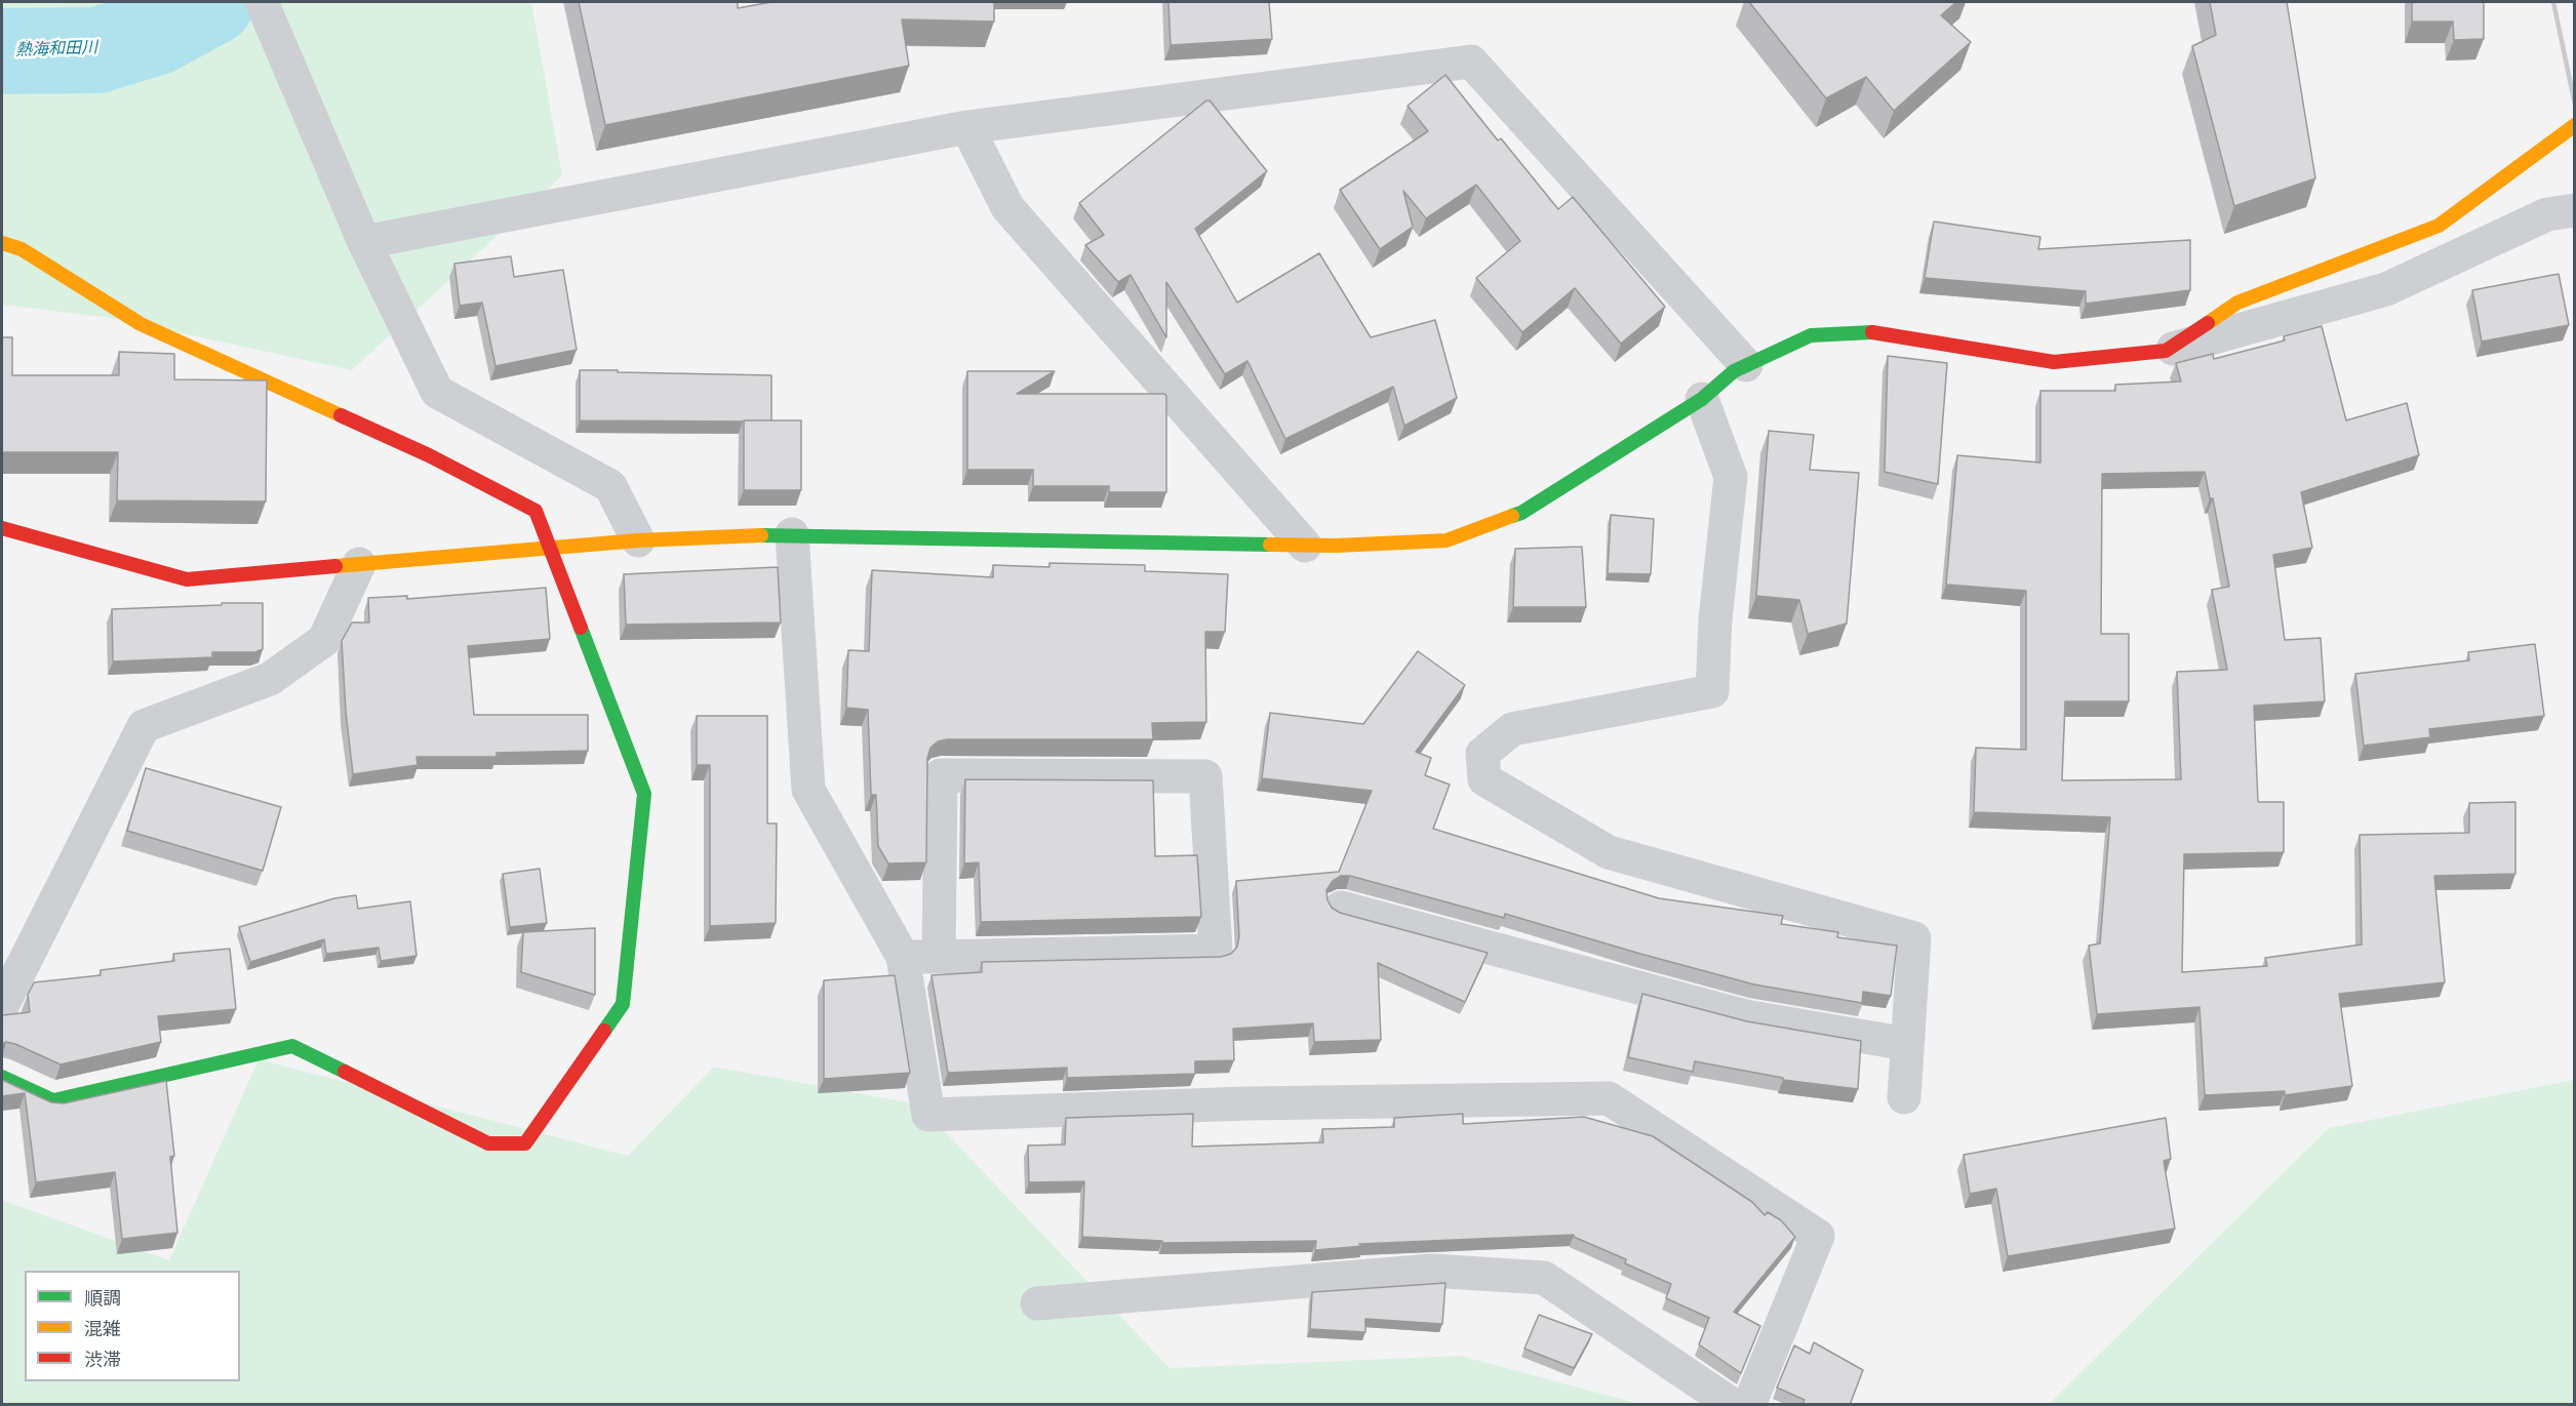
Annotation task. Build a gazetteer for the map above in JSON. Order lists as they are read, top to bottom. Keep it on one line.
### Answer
{"water":["熱海和田川"],"legend":["順調","混雑","渋滞"]}
